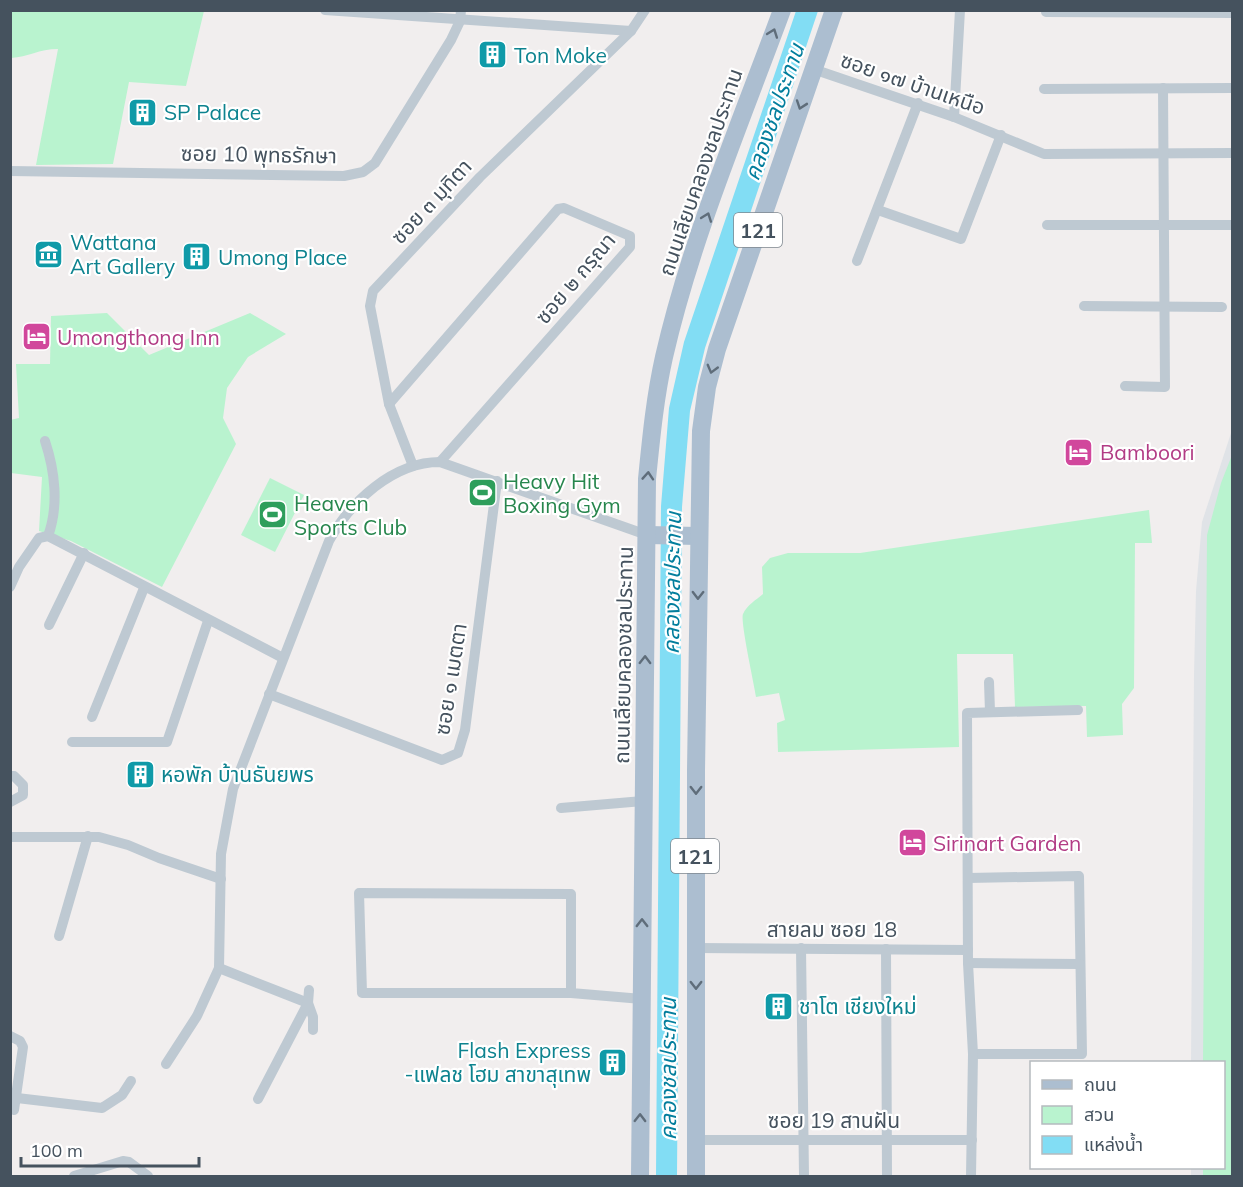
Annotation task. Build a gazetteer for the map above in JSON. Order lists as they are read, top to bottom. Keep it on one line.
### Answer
{"streets":{"main road":["ถนนเลียบคลองชลประทาน","121"],"street":["ซอย ๑๗ บ้านเหนือ","ซอย 10 พุทธรักษา","ซอย ๓ มุทิตา","ซอย ๒ กรุณา","ซอย ๑ เมตตา","สายลม ซอย 18","ซอย 19 สานฝัน"]},"crossings":[["ซอย ๑๗ บ้านเหนือ","121"],["ซอย ๓ มุทิตา","ซอย ๒ กรุณา"],["121","สายลม ซอย 18"],["121","ซอย 19 สานฝัน"]],"water":["คลองชลประทาน"],"places":{"building":["Ton Moke","SP Palace","Umong Place","หอพัก บ้านธันยพร","ชาโต เชียงใหม่","Flash Express -แฟลช โฮม สาขาสุเทพ"],"museum":["Wattana Art Gallery"],"hotel":["Umongthong Inn","Bamboori","Sirinart Garden"],"sports":["Heavy Hit Boxing Gym","Heaven Sports Club"]},"legend":["ถนน","สวน","แหล่งน้ำ"],"scale_bar":"100 m"}
